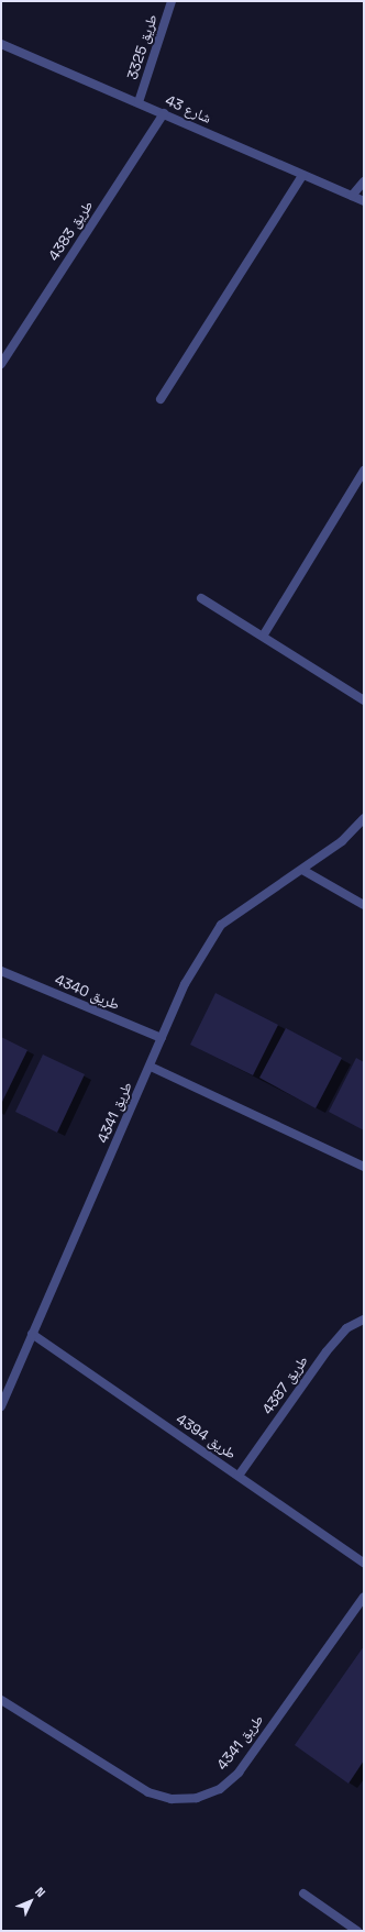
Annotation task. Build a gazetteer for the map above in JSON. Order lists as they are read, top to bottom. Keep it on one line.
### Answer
{"streets":{"street":["طريق 3325","شارع 43","طريق 4383","طريق 4340","طريق 4341","طريق 4387","طريق 4394"]},"crossings":[["طريق 3325","شارع 43"],["شارع 43","طريق 4383"],["طريق 4340","طريق 4341"],["طريق 4341","طريق 4394"],["طريق 4387","طريق 4394"]],"north":"top right"}
